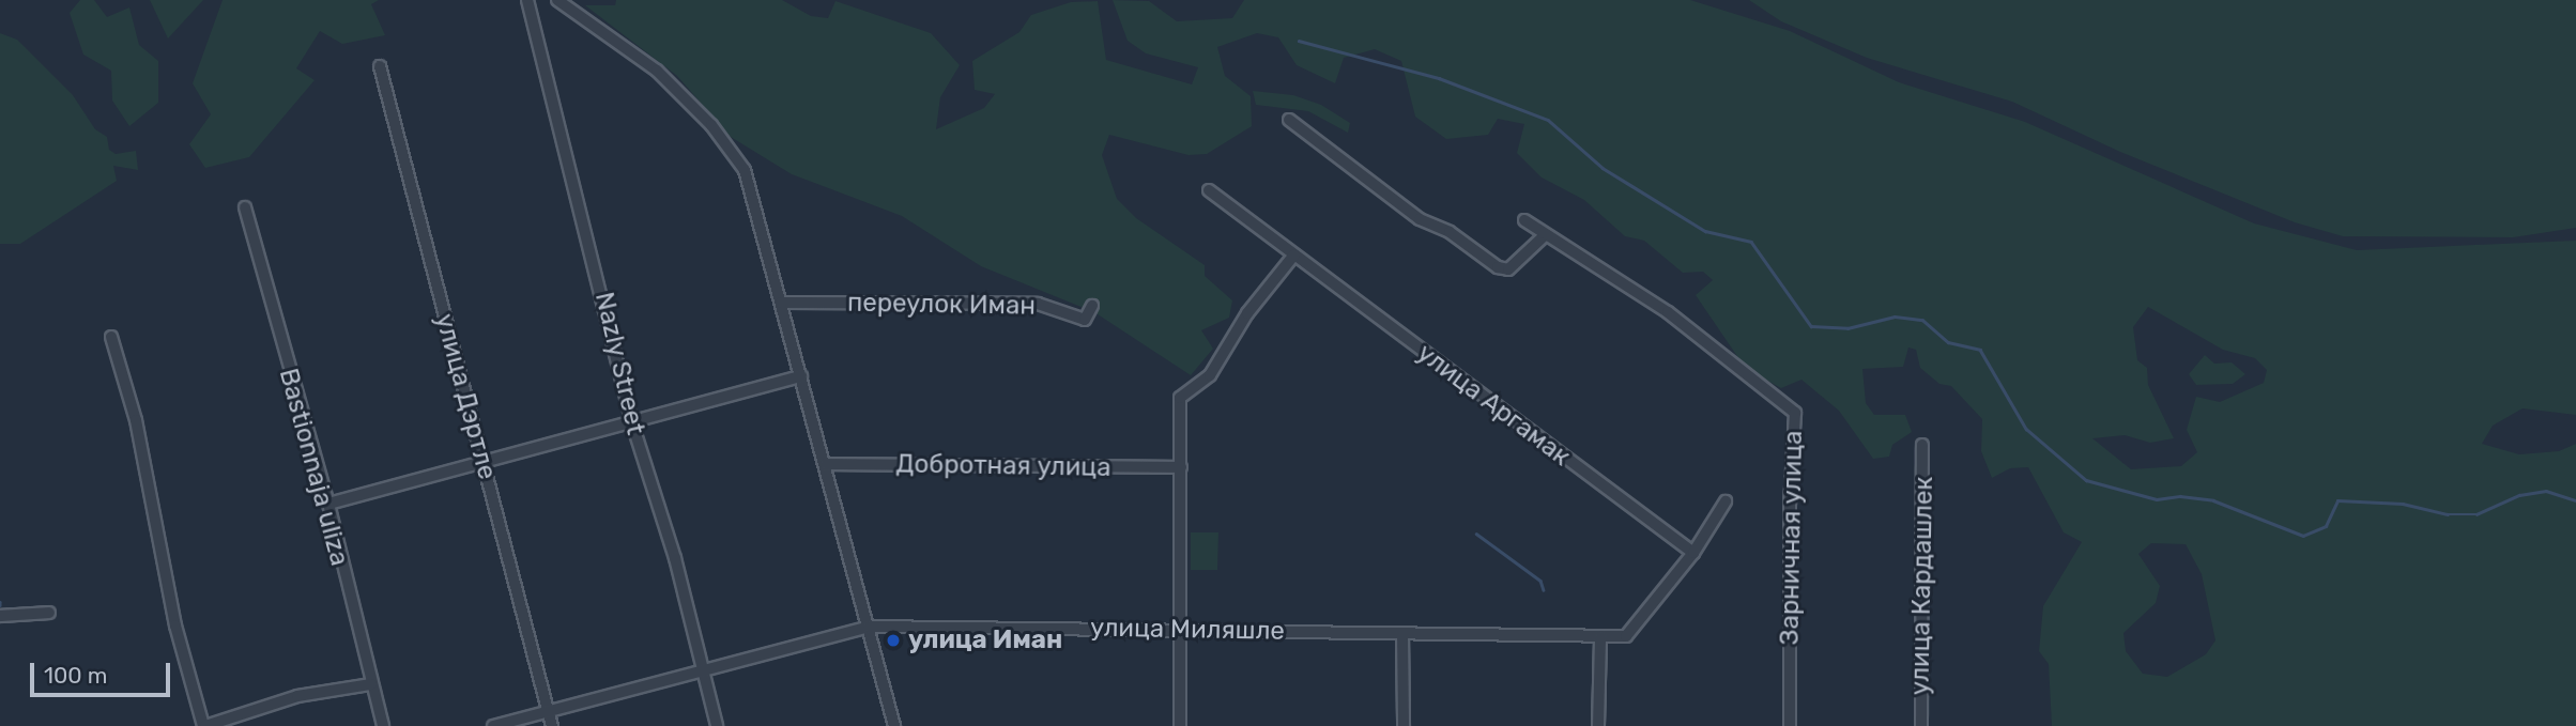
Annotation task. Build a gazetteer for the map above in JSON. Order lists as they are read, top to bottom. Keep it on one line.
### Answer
{"streets":{"street":["переулок Иман","Nazly Street","улица Дэртле","улица Аргамак","Добротная улица","Bastionnaja uliza","Зарничная улица","улица Кардашлек","улица Миляшле"]},"crossings":[["Nazly Street","улица Миляшле"],["улица Дэртле","улица Миляшле"],["улица Аргамак","улица Миляшле"]],"places":["улица Иман"],"scale_bar":"100 m"}
